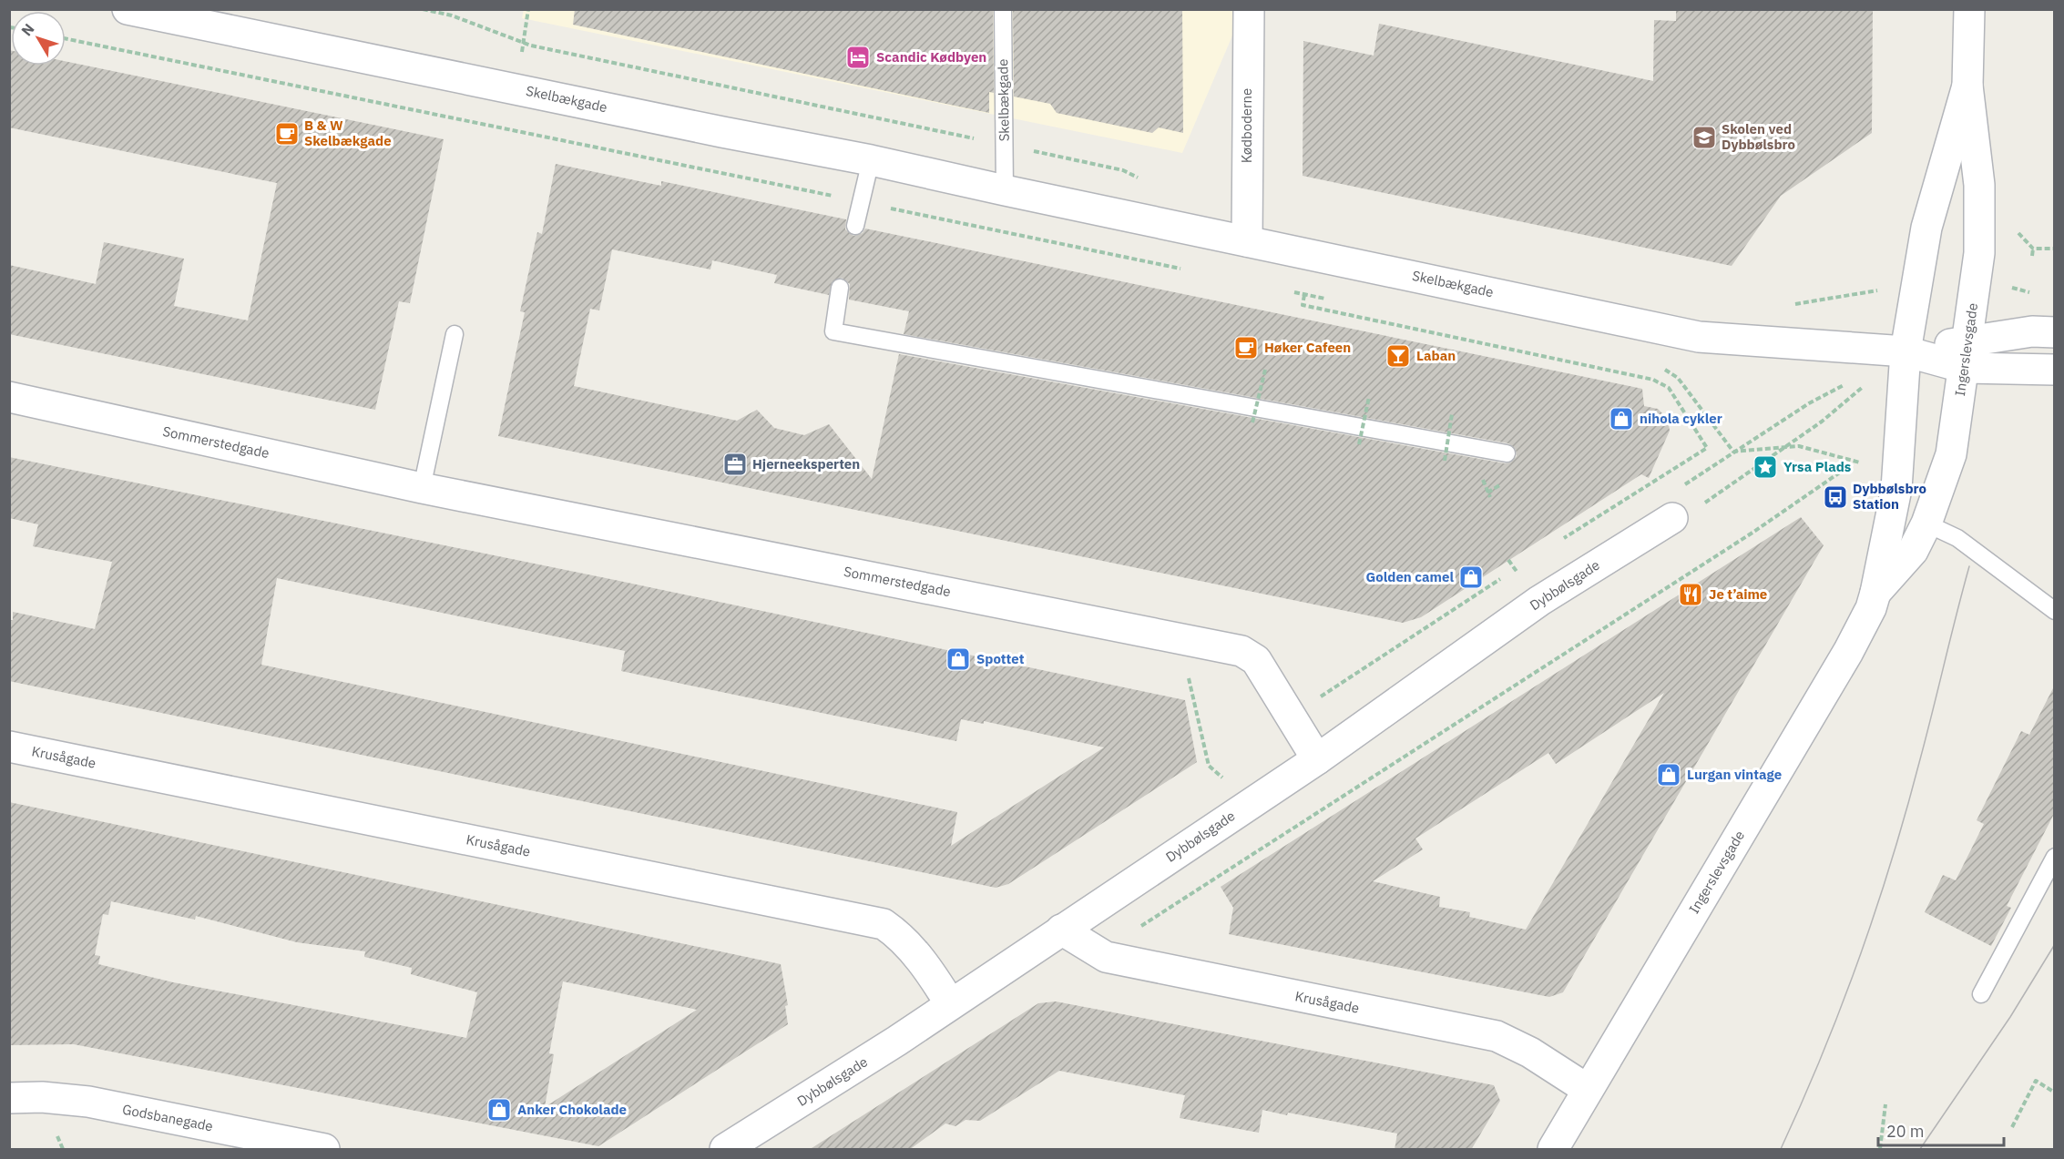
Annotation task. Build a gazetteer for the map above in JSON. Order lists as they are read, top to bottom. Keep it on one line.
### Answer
{"streets":{"street":["Skelbækgade","Kødboderne","Ingerslevsgade","Sommerstedgade","Dybbølsgade","Krusågade","Godsbanegade"]},"crossings":[["Skelbækgade","Kødboderne"],["Skelbækgade","Ingerslevsgade"],["Ingerslevsgade","Krusågade"],["Sommerstedgade","Dybbølsgade"],["Dybbølsgade","Krusågade"]],"places":{"hotel":["Scandic Kødbyen"],"cafe":["B & W Skelbækgade","Høker Cafeen"],"school or university":["Skolen ved Dybbølsbro"],"bar":["Laban"],"shop":["nihola cykler","Golden camel","Spottet","Lurgan vintage","Anker Chokolade"],"office":["Hjerneeksperten"],"place":["Yrsa Plads"],"bus stop":["Dybbølsbro Station"],"restaurant":["Je t’aime"]},"scale_bar":"20 m","north":"top left"}
